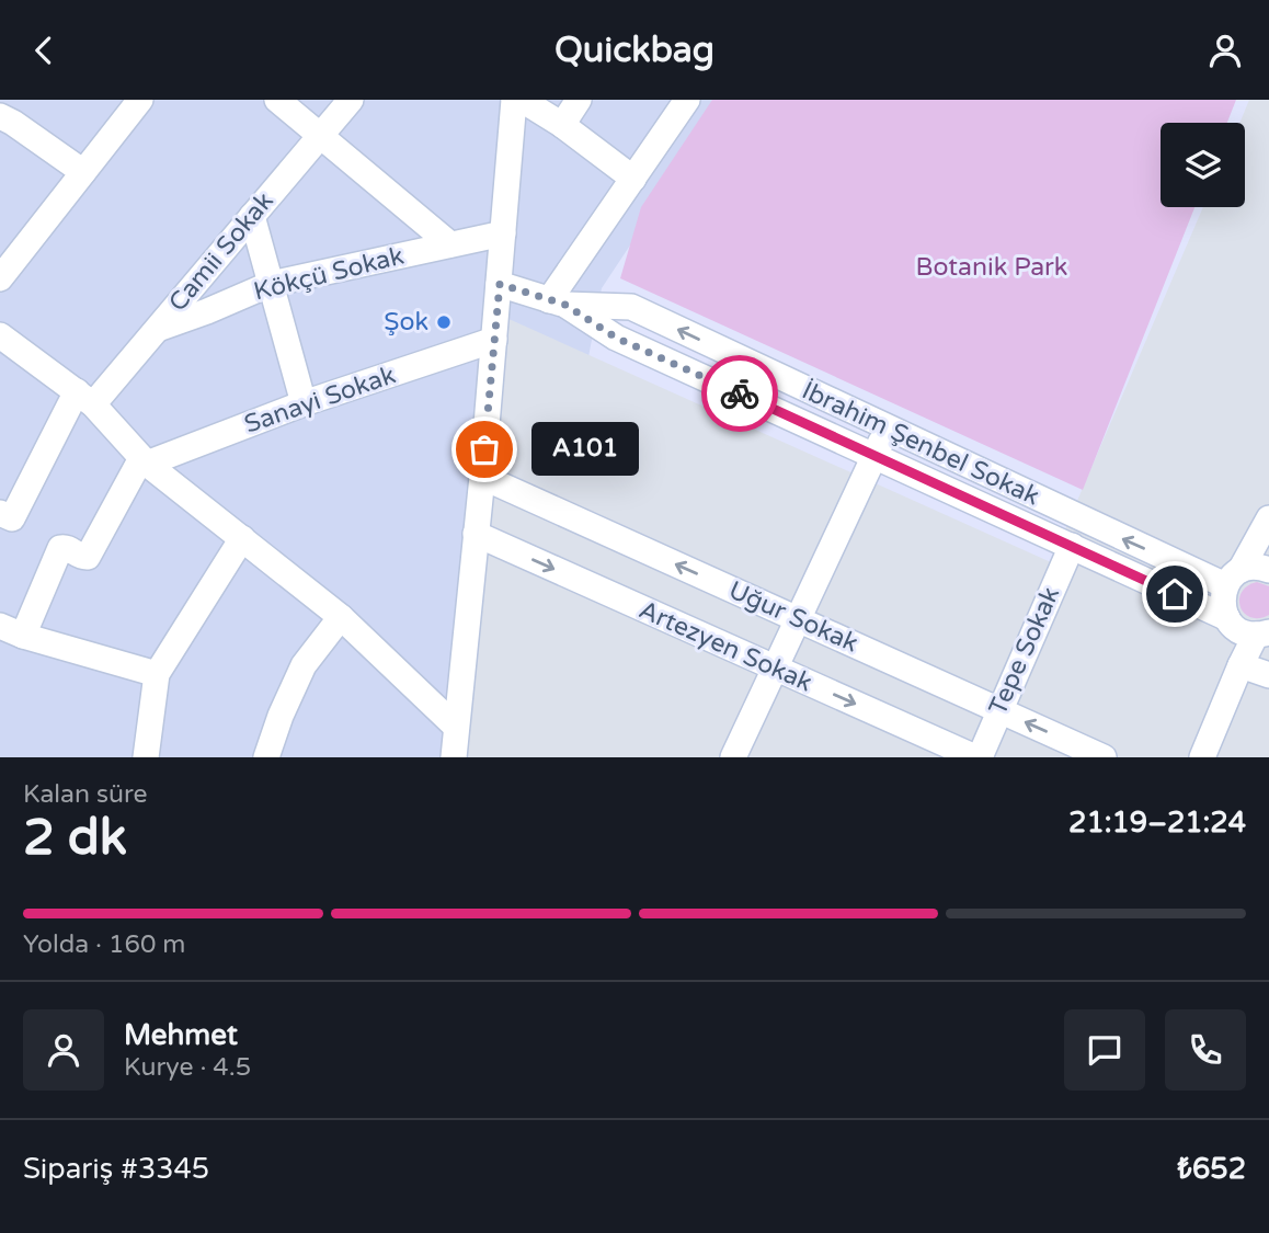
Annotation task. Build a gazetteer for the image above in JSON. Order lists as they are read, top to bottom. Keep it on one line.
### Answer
{"streets":{"street":["Camii Sokak","Kökçü Sokak","Sanayi Sokak","İbrahim Şenbel Sokak","Uğur Sokak","Artezyen Sokak","Tepe Sokak"]},"crossings":[["Camii Sokak","Kökçü Sokak"],["İbrahim Şenbel Sokak","Tepe Sokak"],["Uğur Sokak","Tepe Sokak"],["Artezyen Sokak","Tepe Sokak"]],"one_way":["Uğur Sokak","Artezyen Sokak"],"parks":["Botanik Park"],"places":["Şok","A101"],"page":{"header":"Quickbag","bubble":"A101","heading":["2 dk","Kalan süre","21:19–21:24"],"panel":["Mehmet","Kurye · 4.5","Sipariş #3345","₺652"],"bar":"Yolda · 160 m"}}
